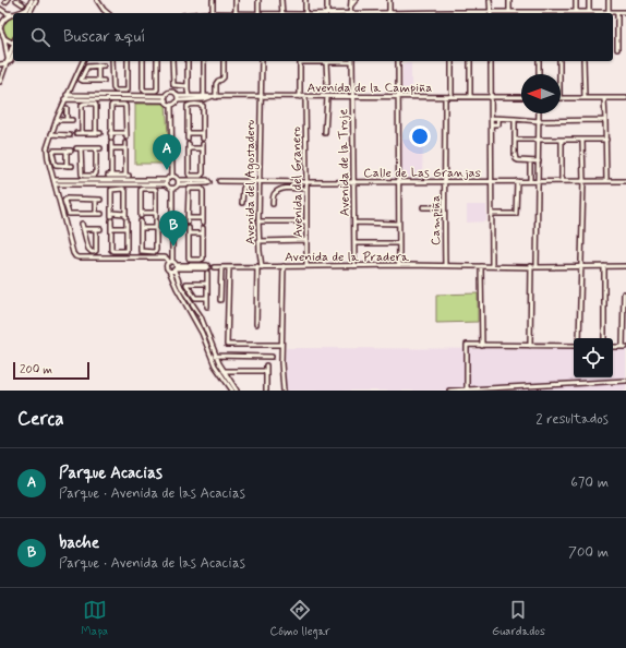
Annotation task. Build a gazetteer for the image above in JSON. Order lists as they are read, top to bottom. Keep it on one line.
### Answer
{"streets":{"street":["Avenida de la Campiña","Avenida de la Troje","Calle de Las Granjas","Avenida del Agostadero","Avenida del Granero","Campiña","Avenida de la Pradera"]},"crossings":[["Avenida de la Campiña","Avenida de la Troje"],["Avenida de la Campiña","Avenida del Agostadero"],["Avenida de la Campiña","Avenida del Granero"],["Avenida de la Campiña","Campiña"],["Avenida de la Troje","Calle de Las Granjas"],["Avenida de la Troje","Avenida de la Pradera"],["Calle de Las Granjas","Avenida del Agostadero"],["Calle de Las Granjas","Avenida del Granero"],["Calle de Las Granjas","Campiña"],["Avenida del Agostadero","Avenida de la Pradera"],["Avenida del Granero","Avenida de la Pradera"],["Campiña","Avenida de la Pradera"]],"scale_bar":"200 m","north":"left","page":{"search":"Buscar aquí","pins":["A","B"],"scale":"200 m","heading":["Cerca","2 resultados"],"list":[{"mark":"A","name":"Parque Acacias","note":"Parque · Avenida de las Acacias","value":"670 m"},{"mark":"B","name":"bache","note":"Parque · Avenida de las Acacias","value":"700 m"}],"nav":["Mapa","Cómo llegar","Guardados"]}}
